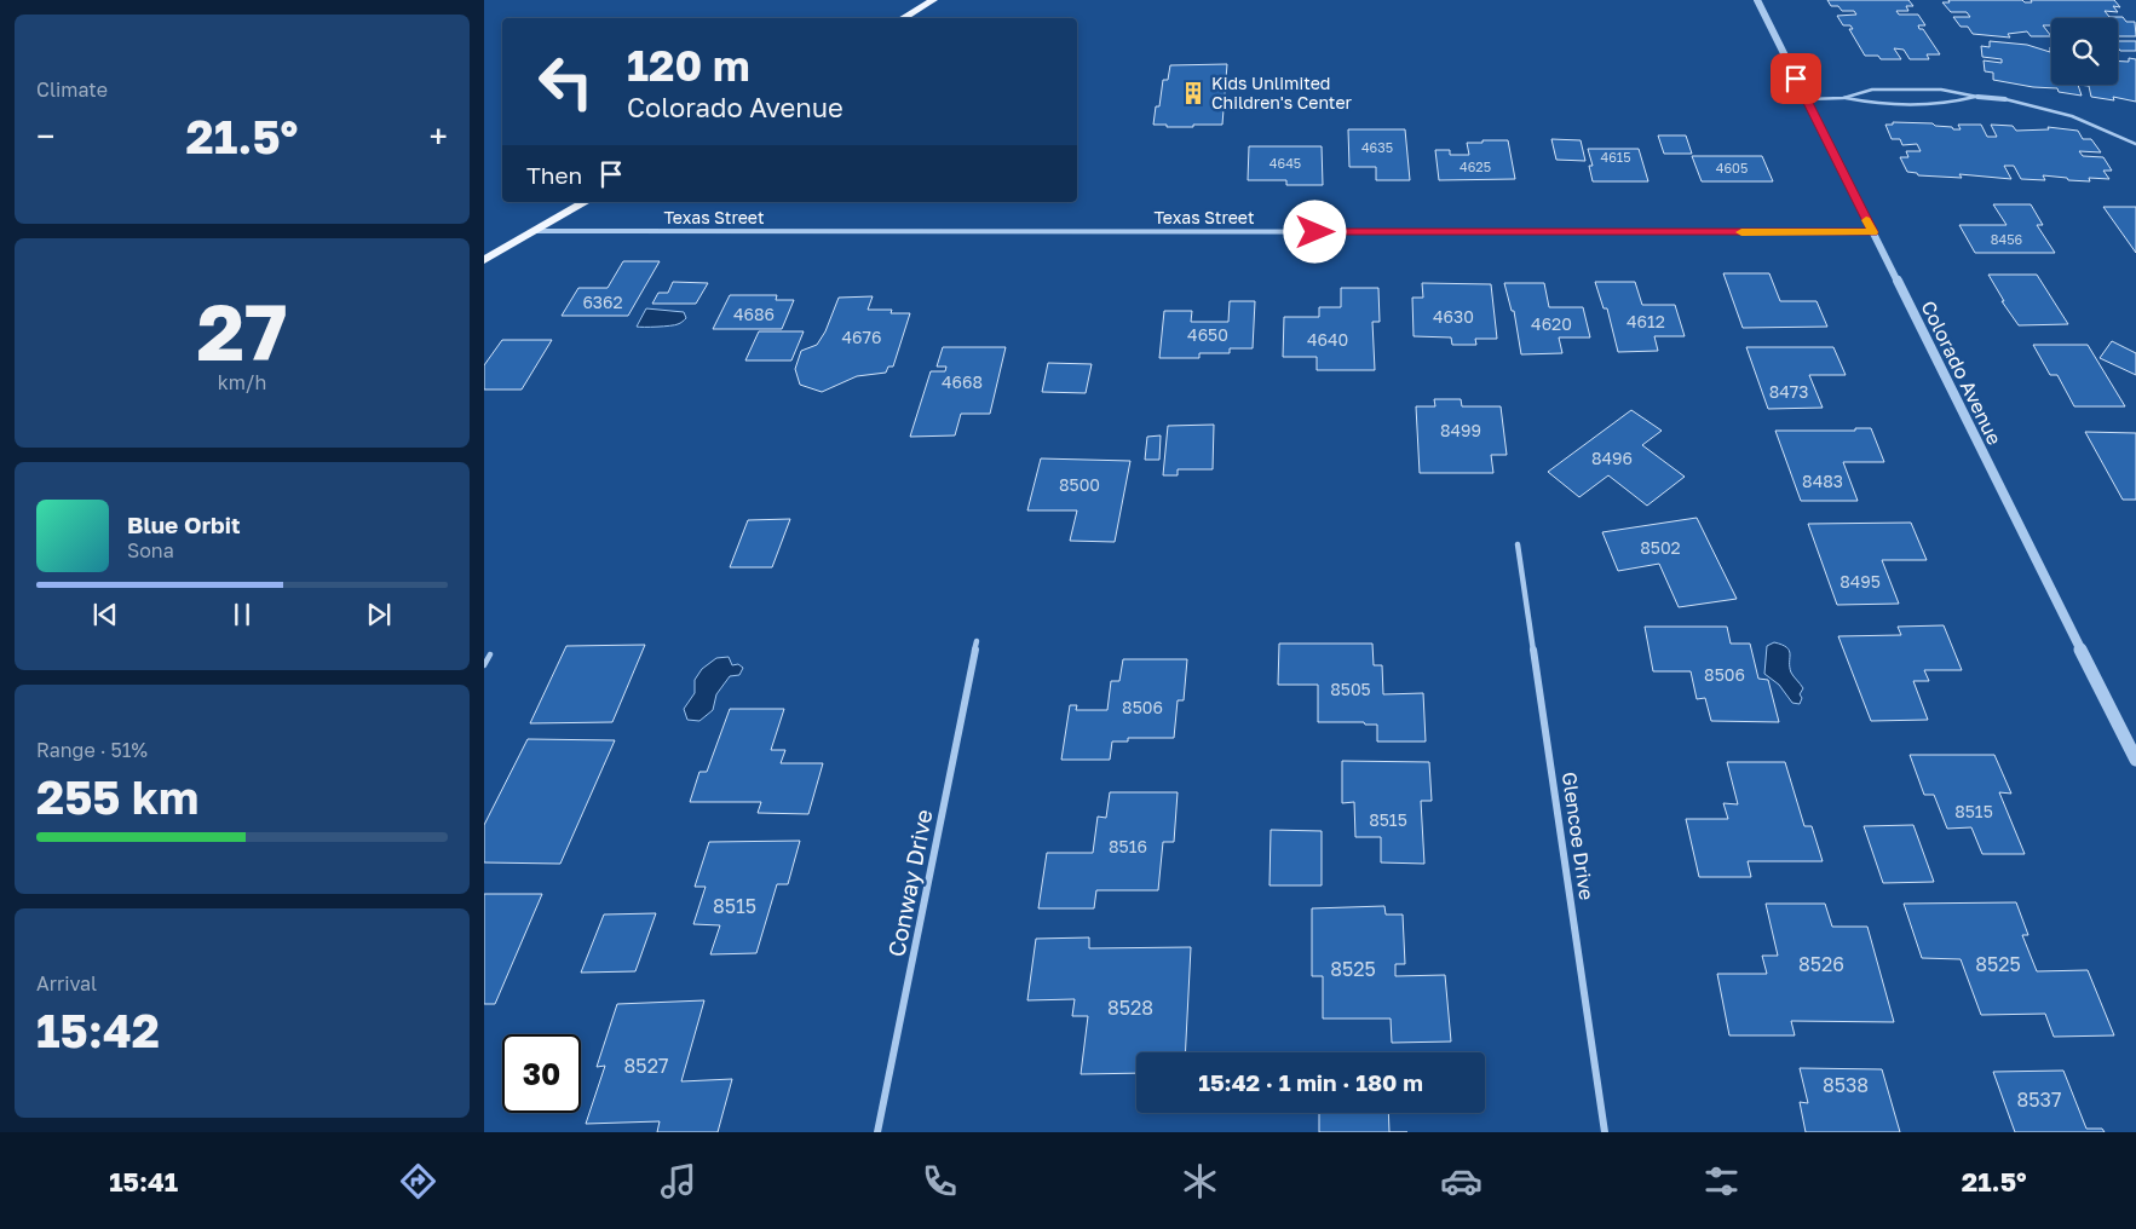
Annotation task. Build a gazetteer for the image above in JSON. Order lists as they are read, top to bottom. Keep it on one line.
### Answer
{"streets":{"street":["Texas Street","Colorado Avenue","Glencoe Drive","Conway Drive"]},"crossings":[["Texas Street","Colorado Avenue"]],"places":{"building":["Kids Unlimited Children's Center"]},"house_numbers":["4635","4615","4645","4625","4605","8456","6362","4686","4630","4612","4620","4650","4676","4640","4668","8473","8499","8496","8483","8500","8502","8495","8506","8505","8506","8515","8515","8516","8515","8526","8525","8525","8528","8527","8538","8537"],"page":{"tile":["Climate",["27","km/h"],["Range · 51%","255 km"],["Arrival","15:42"]],"turn":["120 m","Colorado Avenue"],"heat":["−","21.5°","+"],"then":"Then","song":["Blue Orbit","Sona"],"limit":"30","trip":"15:42 · 1 min · 180 m","tabs":["15:41","21.5°"]}}
